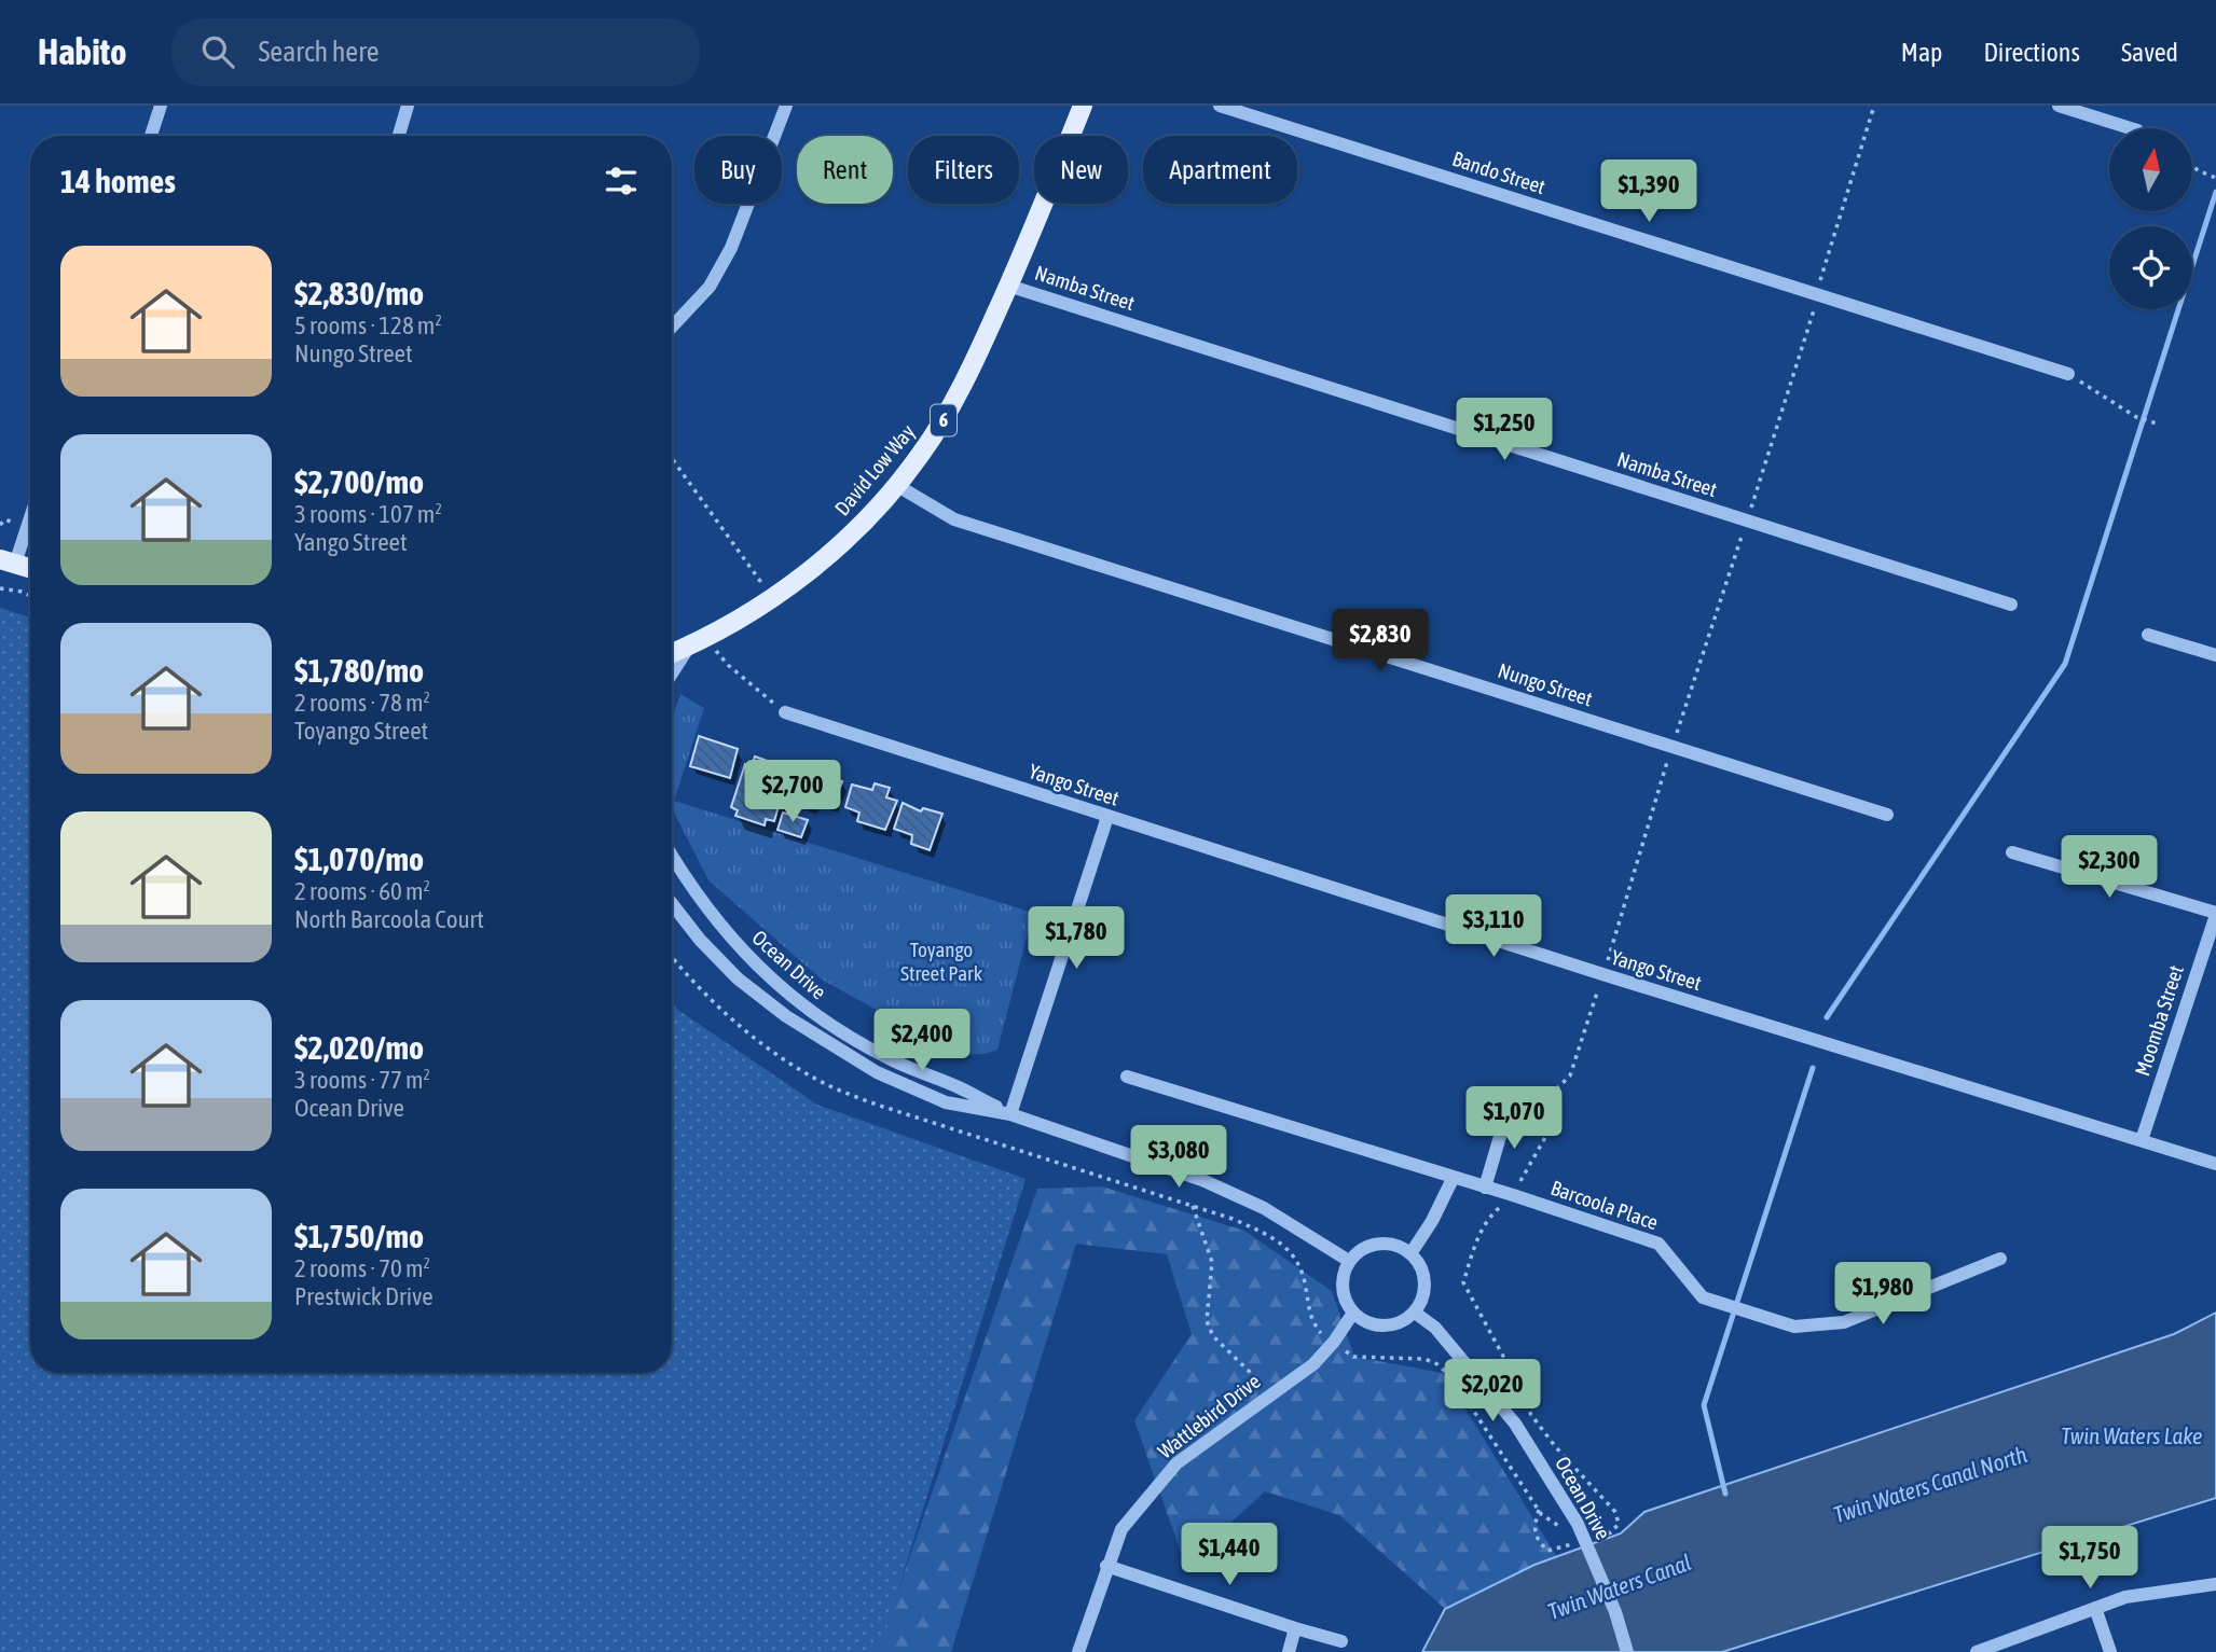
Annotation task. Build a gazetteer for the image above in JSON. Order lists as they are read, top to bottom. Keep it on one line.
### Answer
{"streets":{"main road":["6","David Low Way"],"street":["Bando Street","Namba Street","Nungo Street","Yango Street","Ocean Drive","Moomba Street","Barcoola Place","Wattlebird Drive"]},"crossings":[["Namba Street","David Low Way"],["David Low Way","Nungo Street"],["Yango Street","Moomba Street"],["Ocean Drive","Wattlebird Drive"]],"water":["Twin Waters Lake","Twin Waters Canal North","Twin Waters Canal"],"parks":["Toyango Street Park"],"north":"top","page":{"header":"Habito","search":"Search here","nav":["Map","Directions","Saved"],"chip":["Buy","Rent","Filters","New","Apartment"],"heading":"14 homes","price":["$1,390","$1,250","$2,830","$2,700","$2,300","$3,110","$1,780","$2,400","$1,070","$3,080","$1,980","$2,020","$1,440","$1,750"],"list":[{"name":"$2,830/mo","note":"5 rooms · 128 m² · Nungo Street"},{"name":"$2,700/mo","note":"3 rooms · 107 m² · Yango Street"},{"name":"$1,780/mo","note":"2 rooms · 78 m² · Toyango Street"},{"name":"$1,070/mo","note":"2 rooms · 60 m² · North Barcoola Court"},{"name":"$2,020/mo","note":"3 rooms · 77 m² · Ocean Drive"},{"name":"$1,750/mo","note":"2 rooms · 70 m² · Prestwick Drive"}]}}
